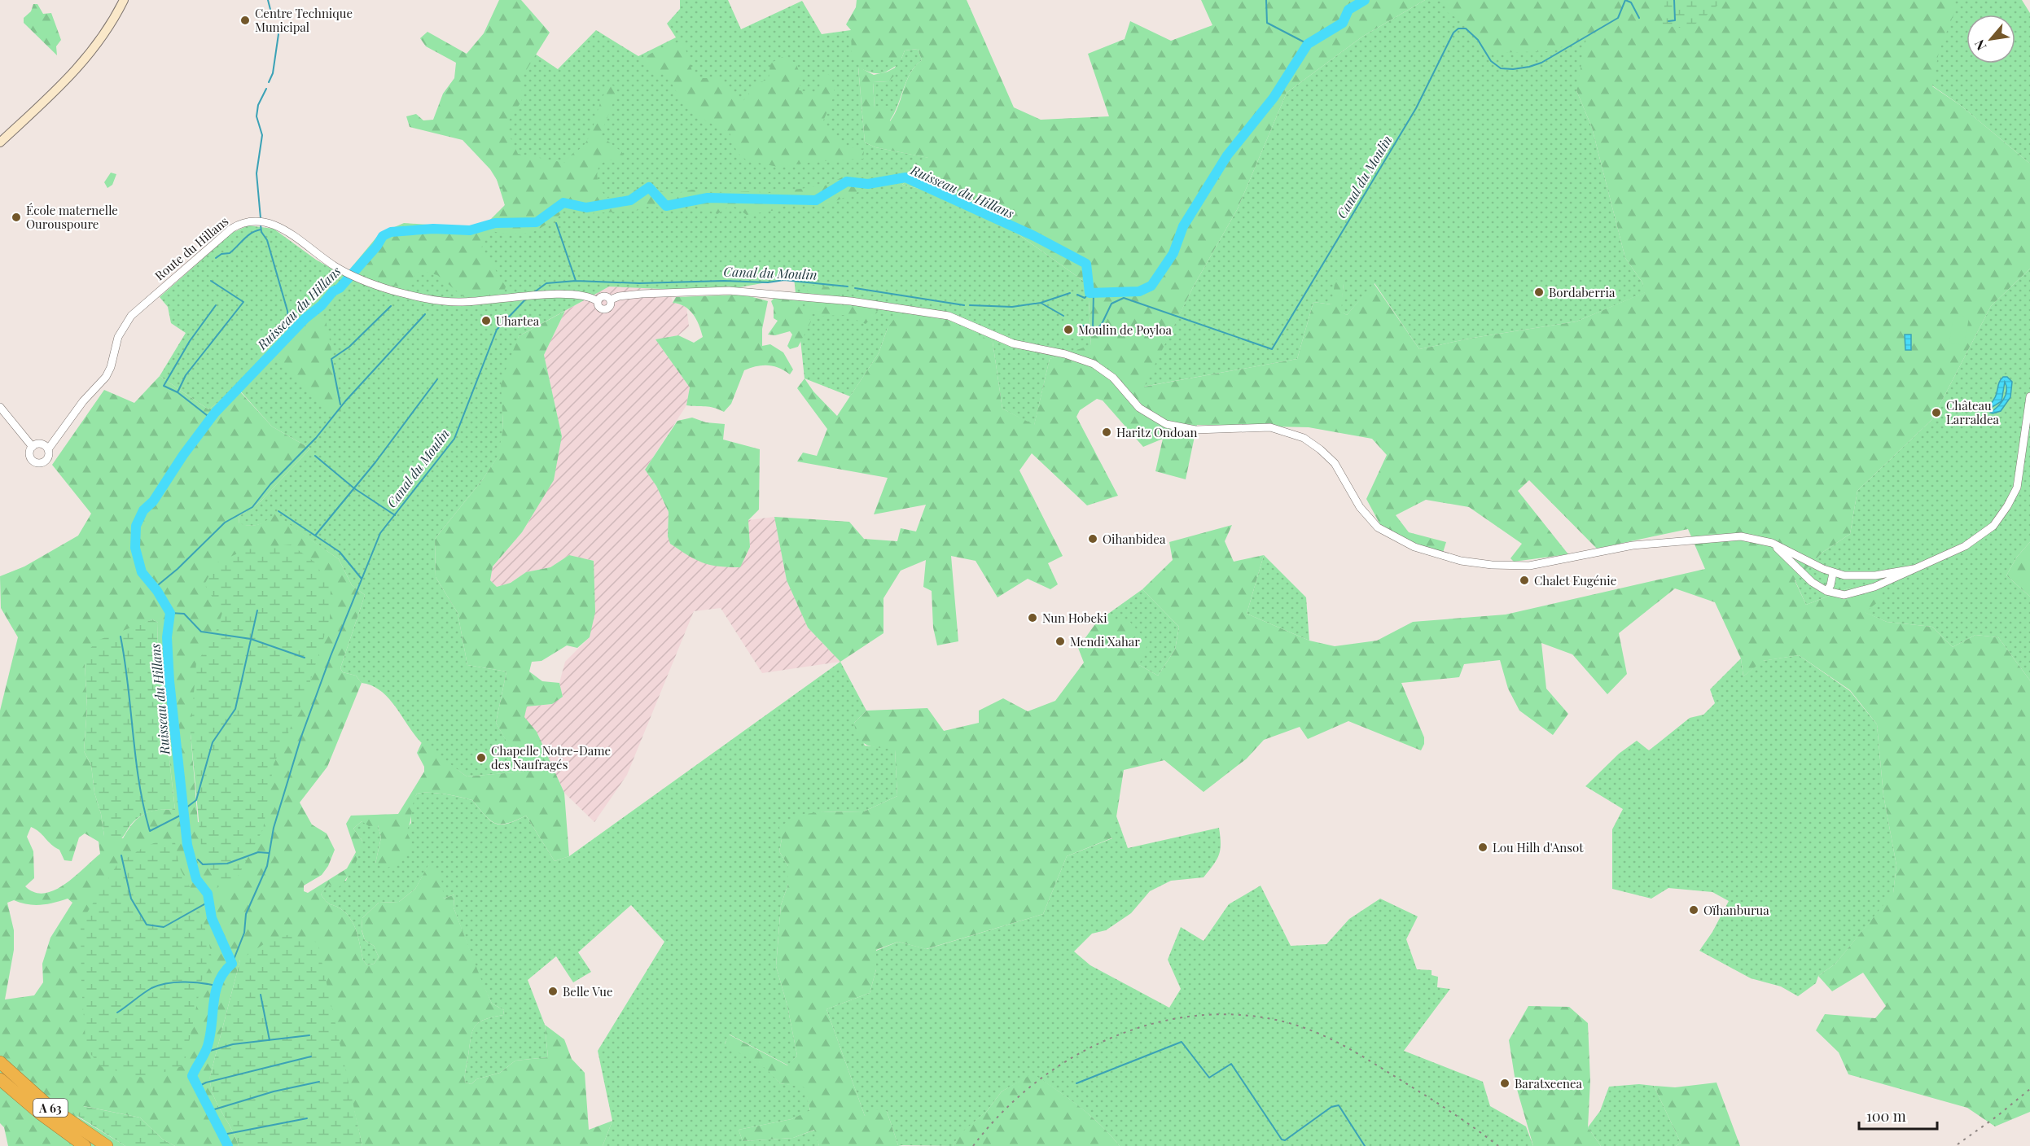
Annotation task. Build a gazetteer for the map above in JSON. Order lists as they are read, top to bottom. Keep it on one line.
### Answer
{"streets":{"highway":["A 63"],"street":["Route du Hillans"]},"water":["Canal du Moulin","Ruisseau du Hillans"],"places":["Centre Technique Municipal","École maternelle Ourouspoure","Bordaberria","Uhartea","Moulin de Poyloa","Château Larraldea","Haritz Ondoan","Oihanbidea","Chalet Eugénie","Nun Hobeki","Mendi Xahar","Chapelle Notre-Dame des Naufragés","Lou Hilh d'Ansot","Oïhanburua","Belle Vue","Baratxeenea"],"scale_bar":"100 m","north":"bottom left"}
